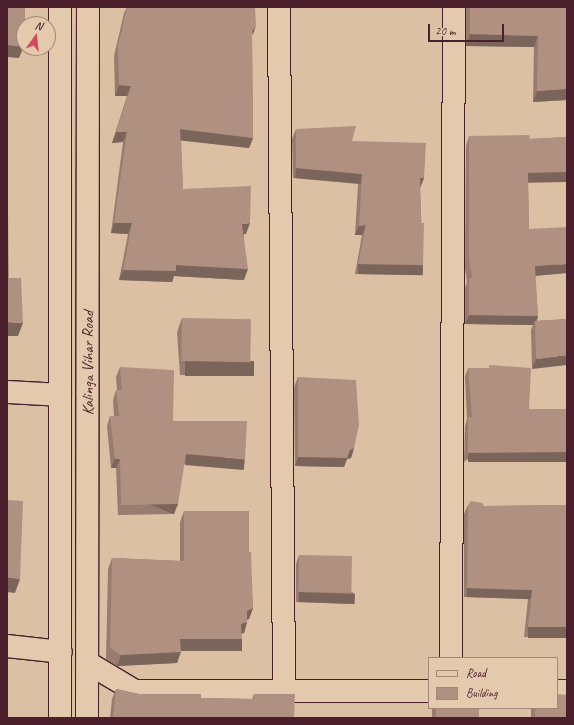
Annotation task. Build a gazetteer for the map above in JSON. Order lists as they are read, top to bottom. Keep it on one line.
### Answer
{"streets":{"street":["Kalinga Vihar Road"]},"legend":["Road","Building"],"scale_bar":"20 m","north":"top"}
